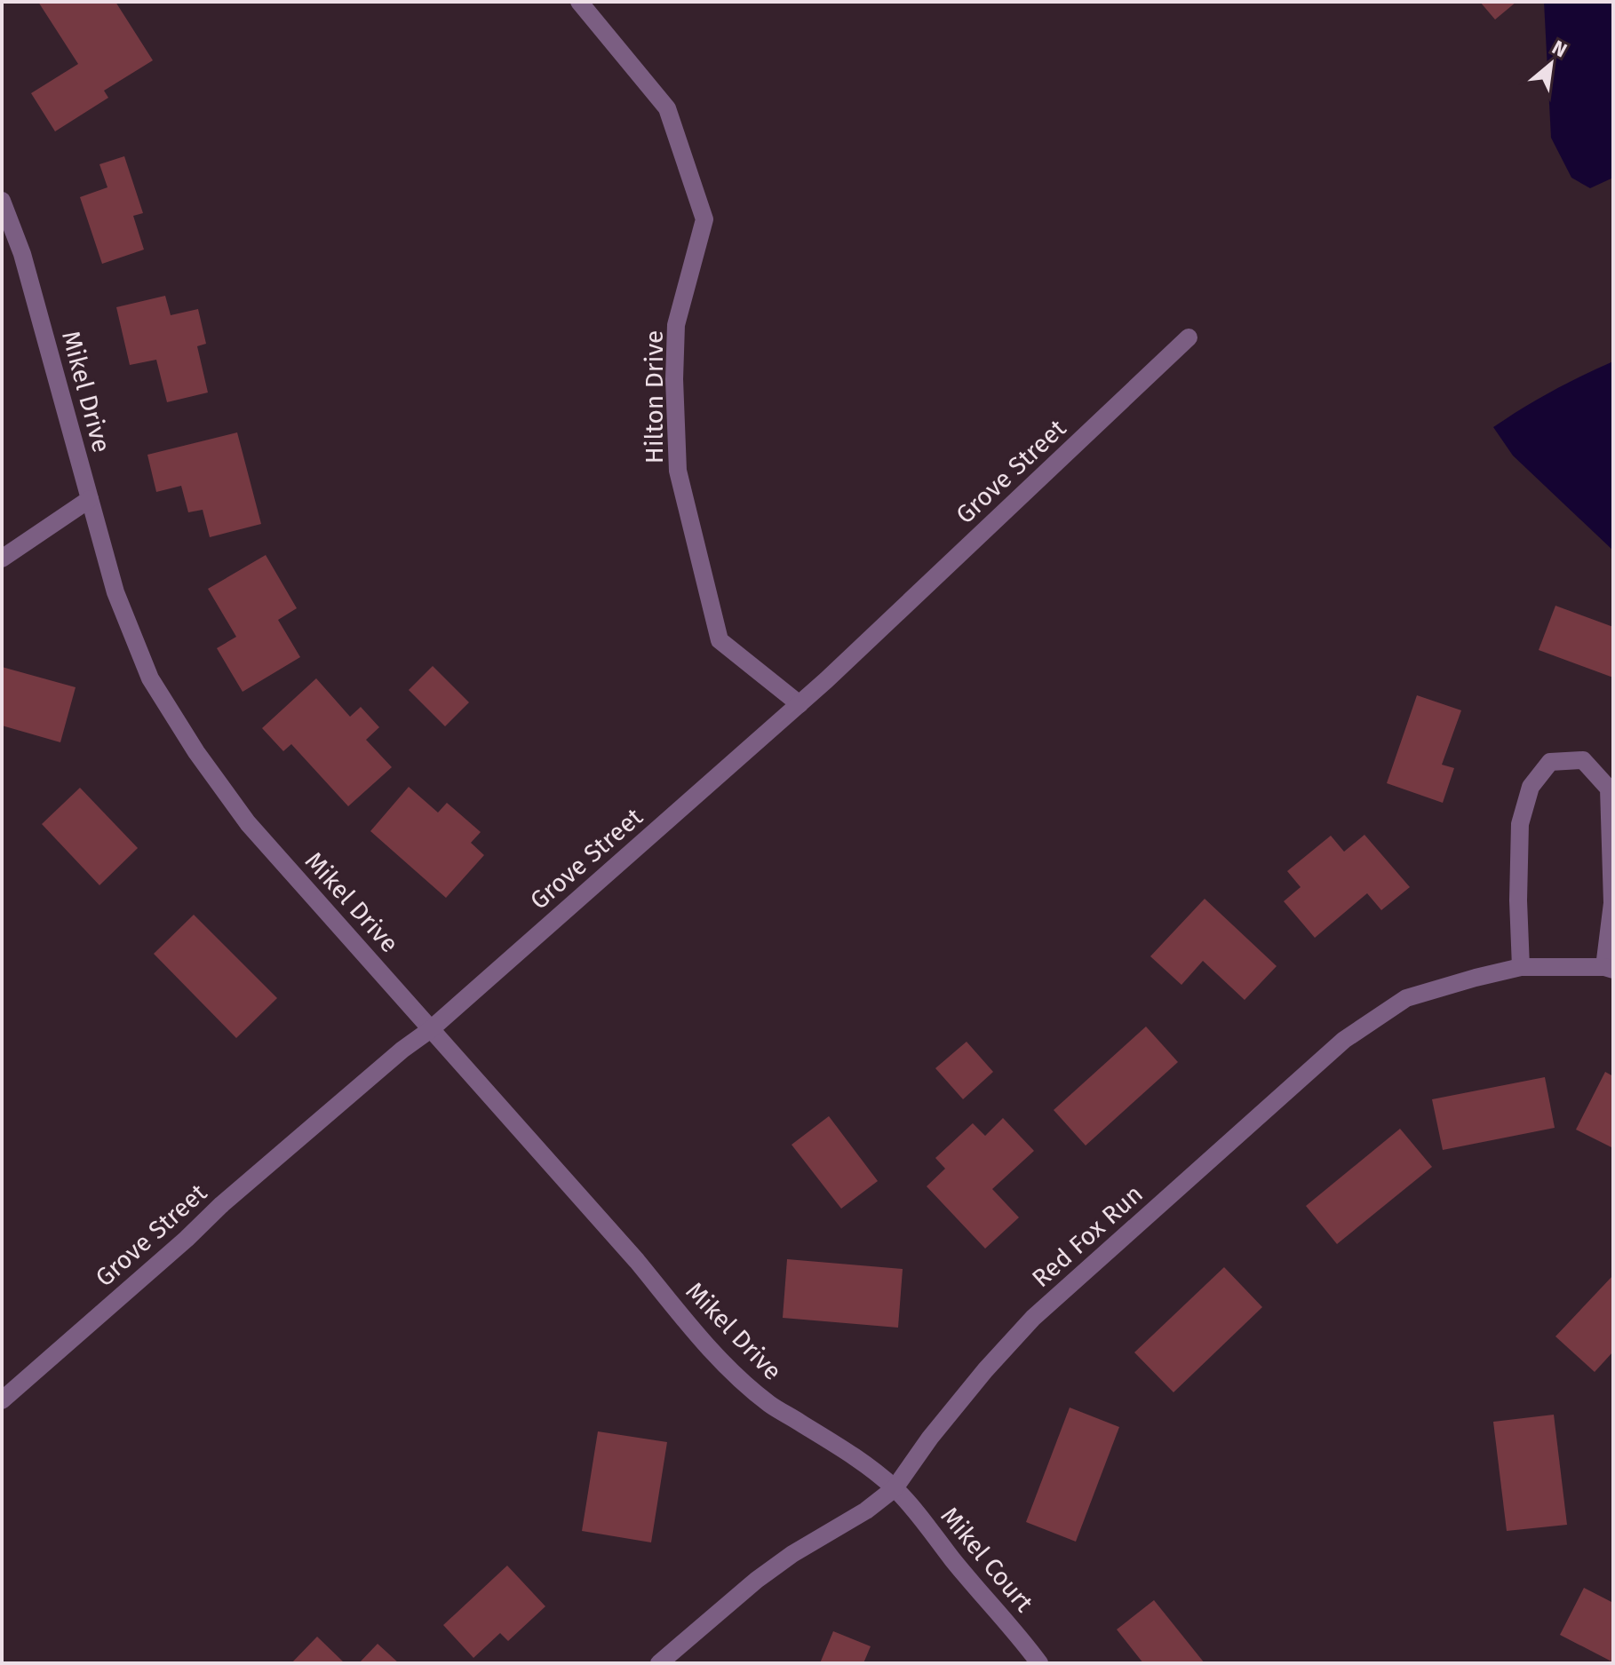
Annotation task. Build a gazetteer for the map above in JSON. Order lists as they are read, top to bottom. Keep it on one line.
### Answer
{"streets":{"street":["Mikel Drive","Hilton Drive","Grove Street","Red Fox Run","Mikel Court"]},"crossings":[["Mikel Drive","Grove Street"],["Mikel Drive","Red Fox Run"],["Mikel Drive","Mikel Court"],["Hilton Drive","Grove Street"],["Red Fox Run","Mikel Court"]],"north":"top right"}
